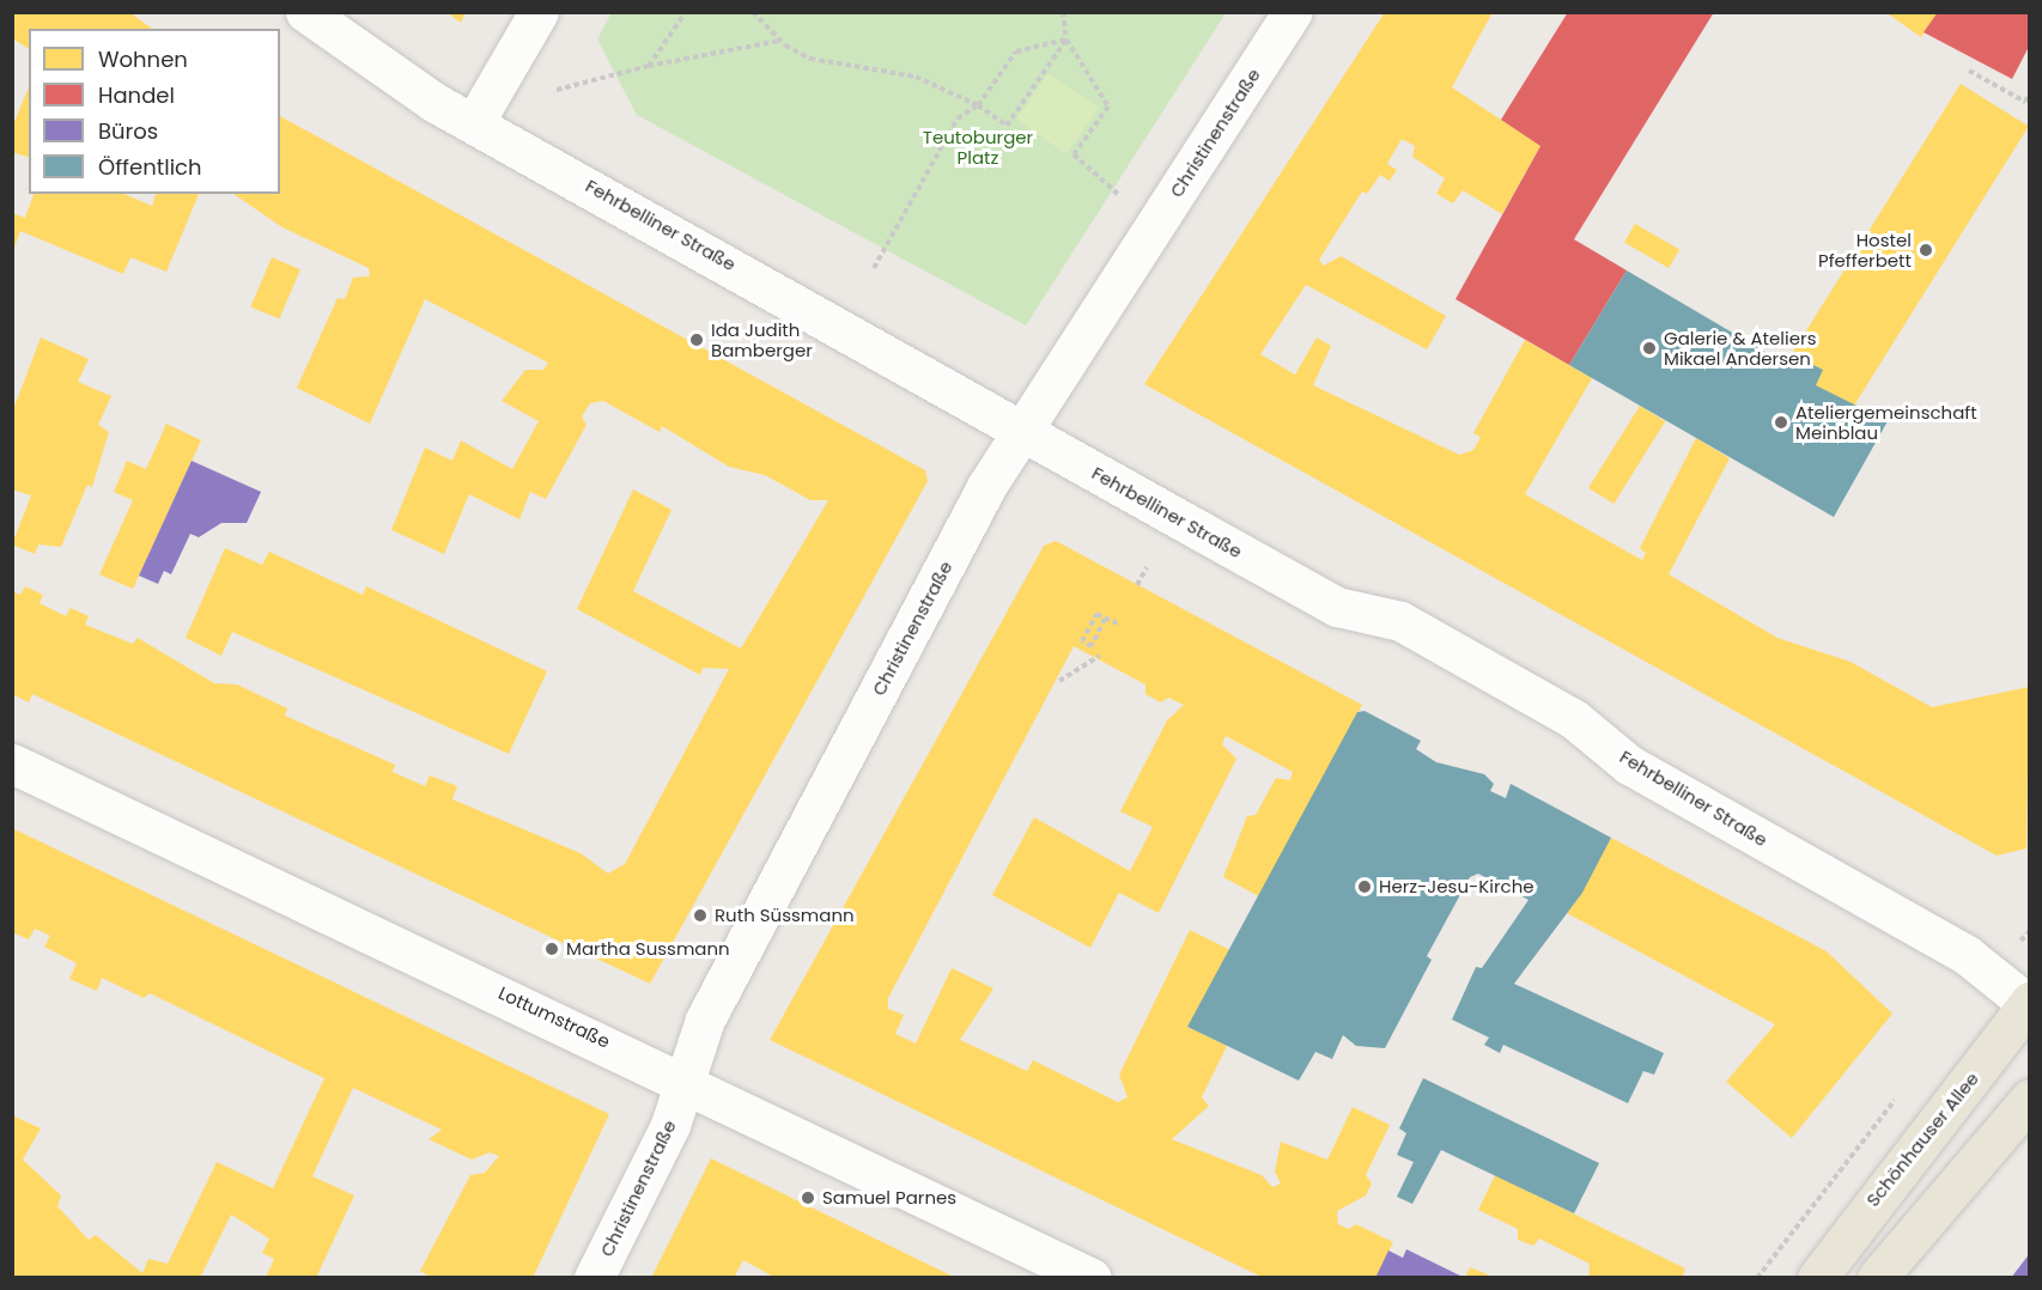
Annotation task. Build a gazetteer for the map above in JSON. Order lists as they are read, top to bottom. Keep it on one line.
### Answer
{"streets":{"main road":["Schönhauser Allee"],"street":["Christinenstraße","Fehrbelliner Straße","Lottumstraße"]},"crossings":[["Christinenstraße","Fehrbelliner Straße"],["Christinenstraße","Lottumstraße"],["Fehrbelliner Straße","Schönhauser Allee"]],"parks":["Teutoburger Platz"],"places":["Hostel Pfefferbett","Ida Judith Bamberger","Galerie & Ateliers Mikael Andersen","Ateliergemeinschaft Meinblau","Herz-Jesu-Kirche","Ruth Süssmann","Martha Sussmann","Samuel Parnes"],"legend":["Wohnen","Handel","Büros","Öffentlich"]}
